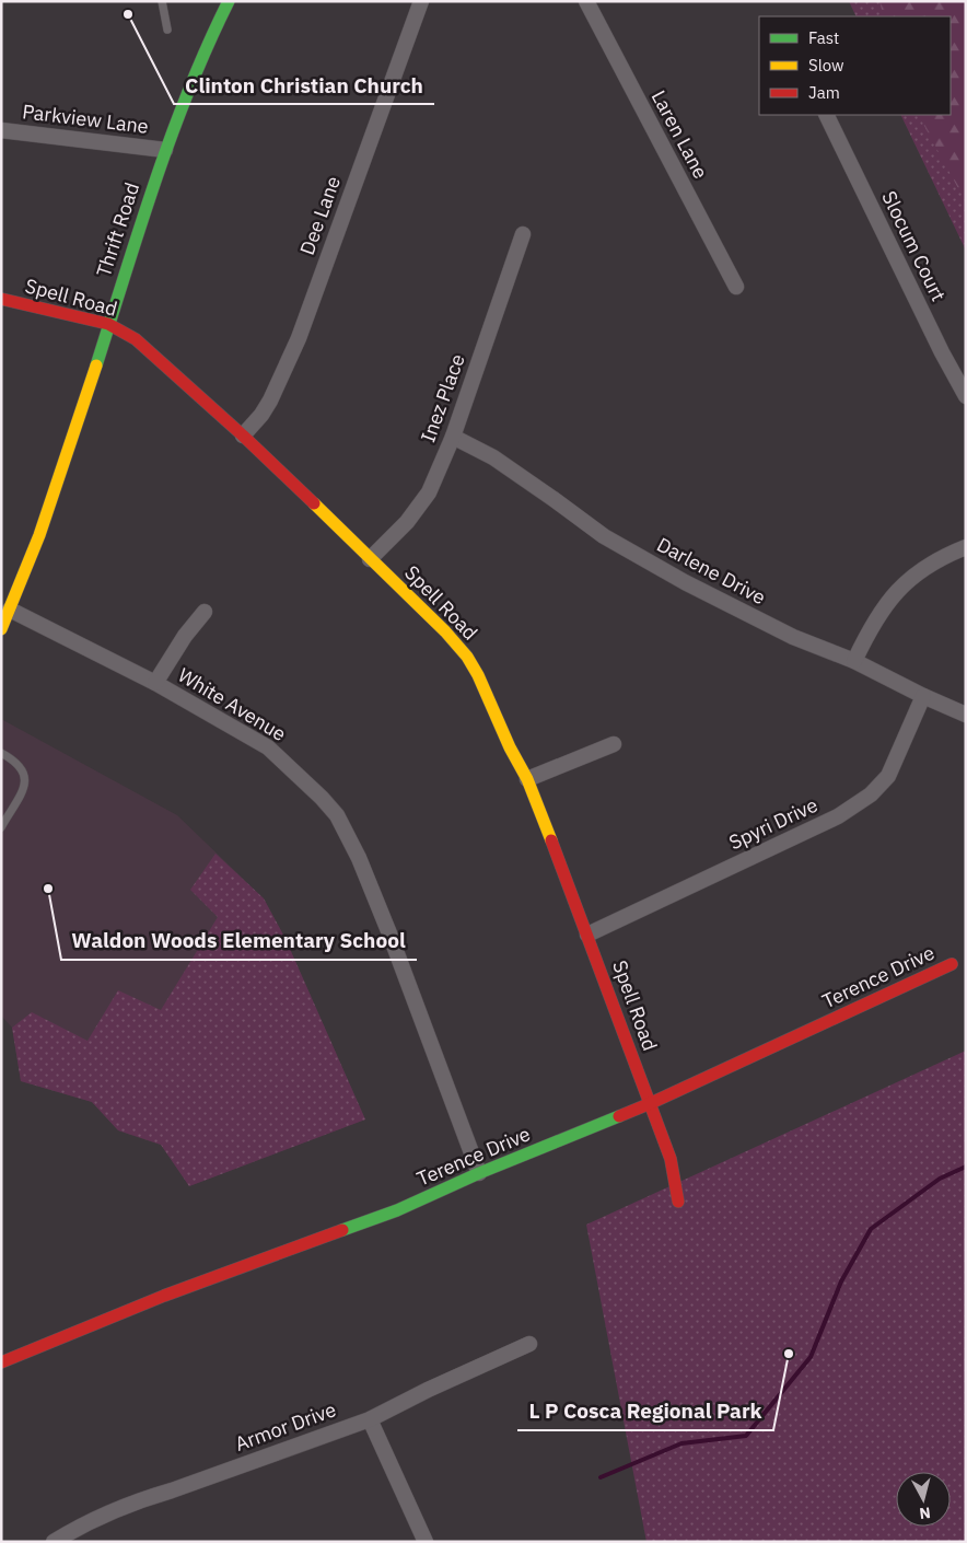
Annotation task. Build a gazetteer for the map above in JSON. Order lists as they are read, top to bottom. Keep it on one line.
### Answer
{"streets":{"street":["Parkview Lane","Laren Lane","Dee Lane","Thrift Road","Slocum Court","Spell Road","Inez Place","Darlene Drive","White Avenue","Spyri Drive","Terence Drive","Armor Drive"]},"crossings":[["Parkview Lane","Thrift Road"],["Dee Lane","Spell Road"],["Thrift Road","Spell Road"],["Thrift Road","White Avenue"],["Spell Road","Inez Place"],["Spell Road","Spyri Drive"],["Spell Road","Terence Drive"],["Inez Place","Darlene Drive"],["Darlene Drive","Spyri Drive"],["White Avenue","Terence Drive"]],"places":["Clinton Christian Church","Waldon Woods Elementary School","L P Cosca Regional Park"],"legend":["Fast","Slow","Jam"],"north":"bottom"}
